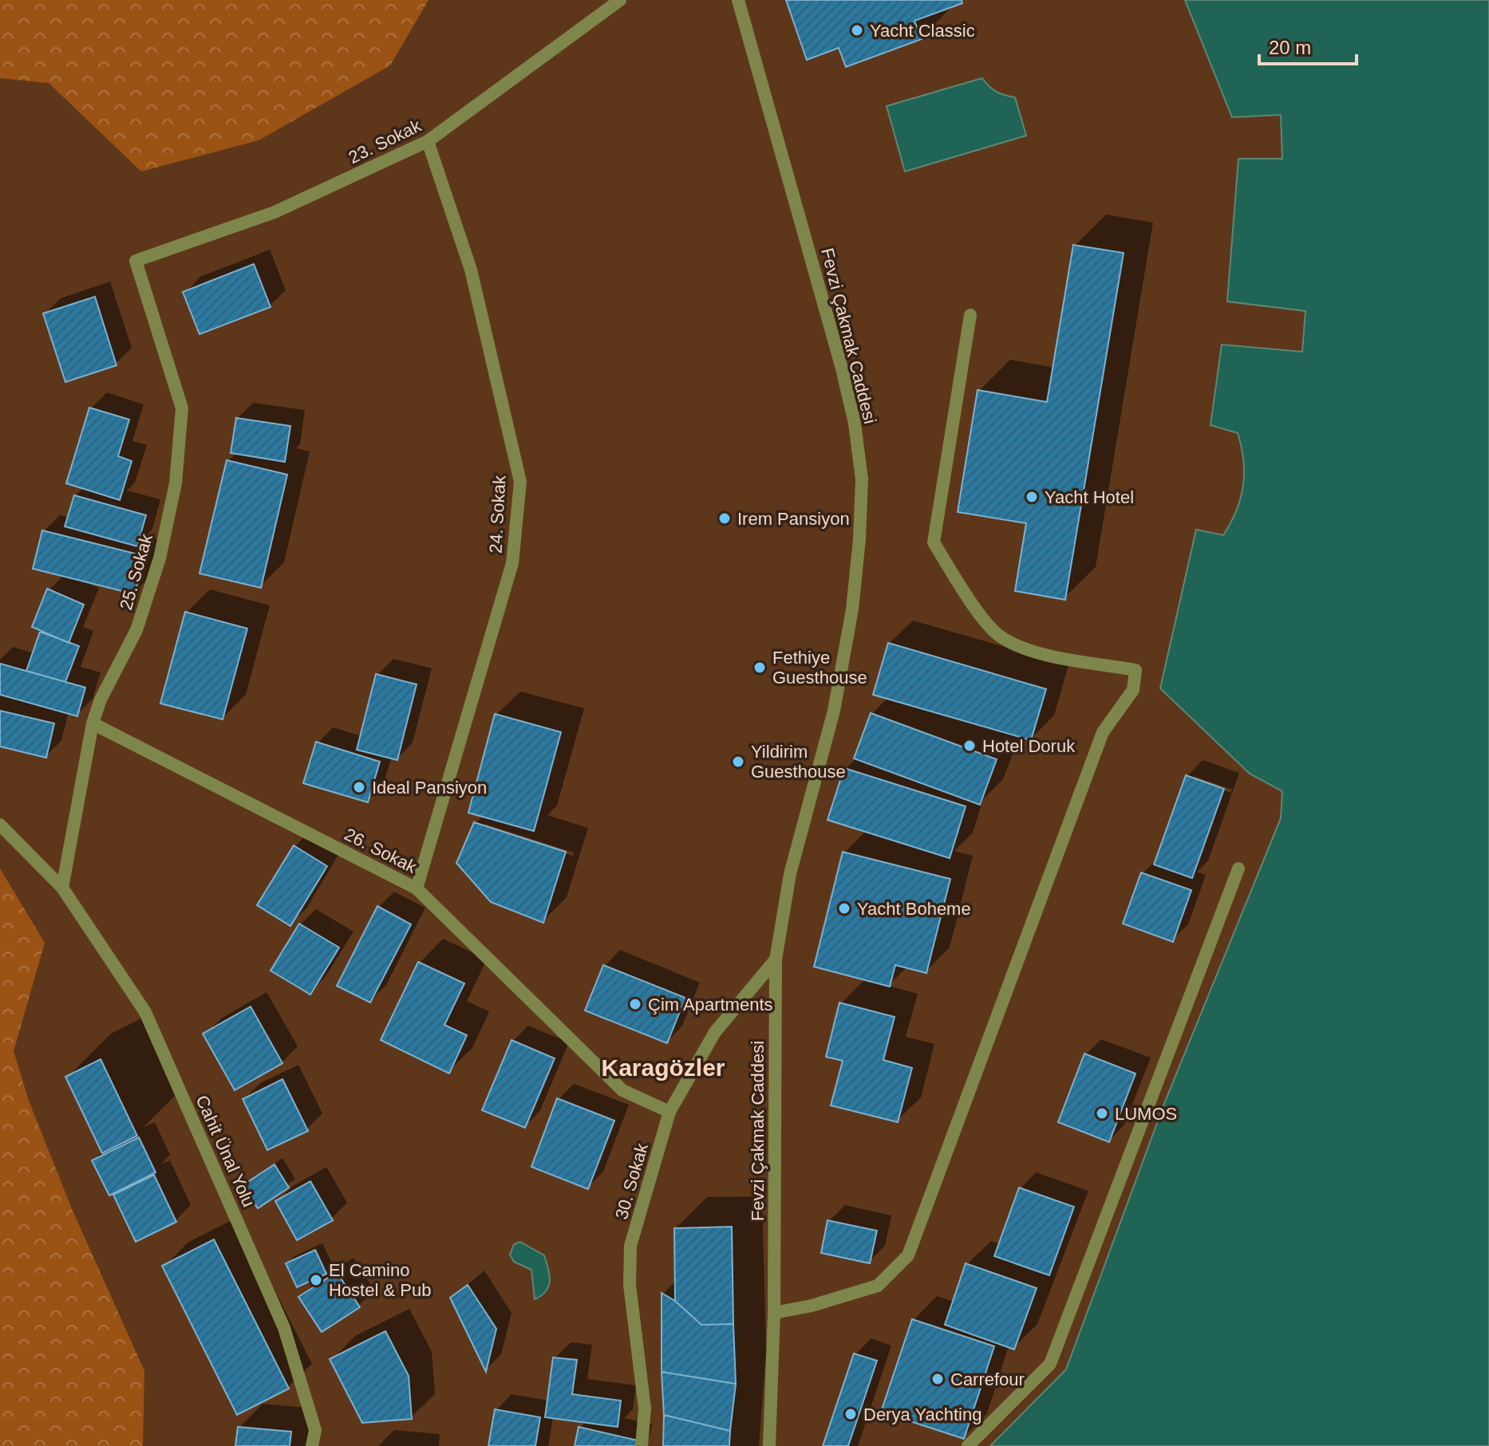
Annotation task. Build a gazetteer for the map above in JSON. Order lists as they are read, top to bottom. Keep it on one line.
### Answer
{"streets":{"street":["23. Sokak","Fevzi Çakmak Caddesi","24. Sokak","25. Sokak","26. Sokak","Cahit Ünal Yolu","30. Sokak"]},"crossings":[["23. Sokak","24. Sokak"],["23. Sokak","25. Sokak"],["Fevzi Çakmak Caddesi","30. Sokak"],["24. Sokak","26. Sokak"],["25. Sokak","26. Sokak"],["25. Sokak","Cahit Ünal Yolu"],["26. Sokak","30. Sokak"]],"districts":["Karagözler"],"places":["Yacht Classic","Yacht Hotel","Irem Pansiyon","Fethiye Guesthouse","Hotel Doruk","Yildirim Guesthouse","Ideal Pansiyon","Yacht Boheme","Çim Apartments","LUMOS","El Camino Hostel & Pub","Carrefour","Derya Yachting"],"scale_bar":"20 m"}
